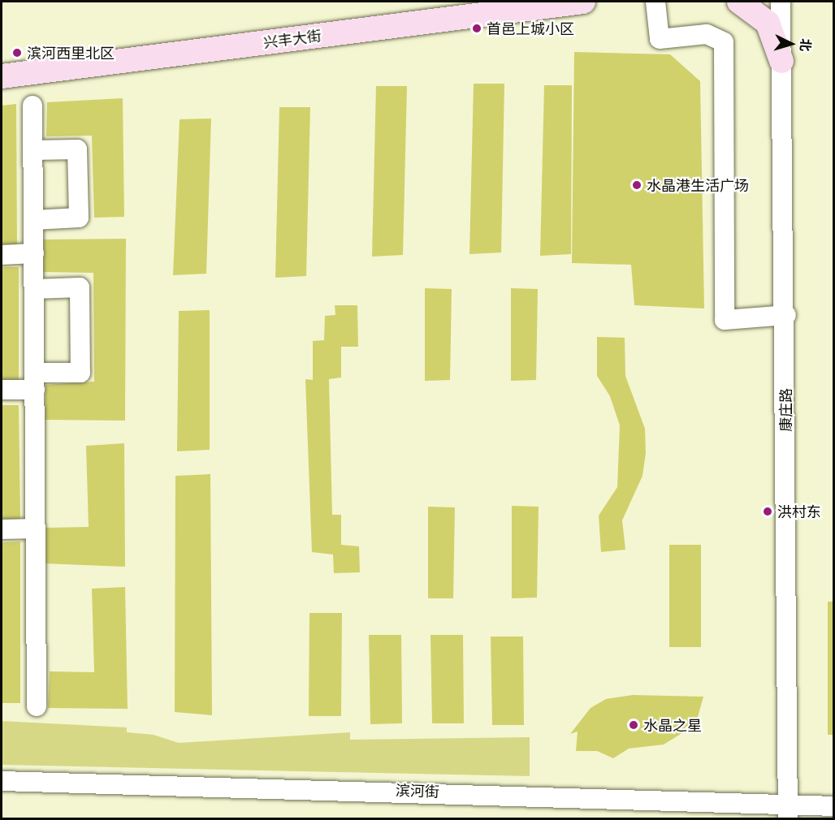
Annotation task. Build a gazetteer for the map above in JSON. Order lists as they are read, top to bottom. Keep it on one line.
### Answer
{"streets":{"main road":["兴丰大街"],"street":["康庄路","滨河街"]},"crossings":[["康庄路","滨河街"]],"places":["首邑上城小区","滨河西里北区","水晶港生活广场","洪村东","水晶之星"],"north":"right"}
